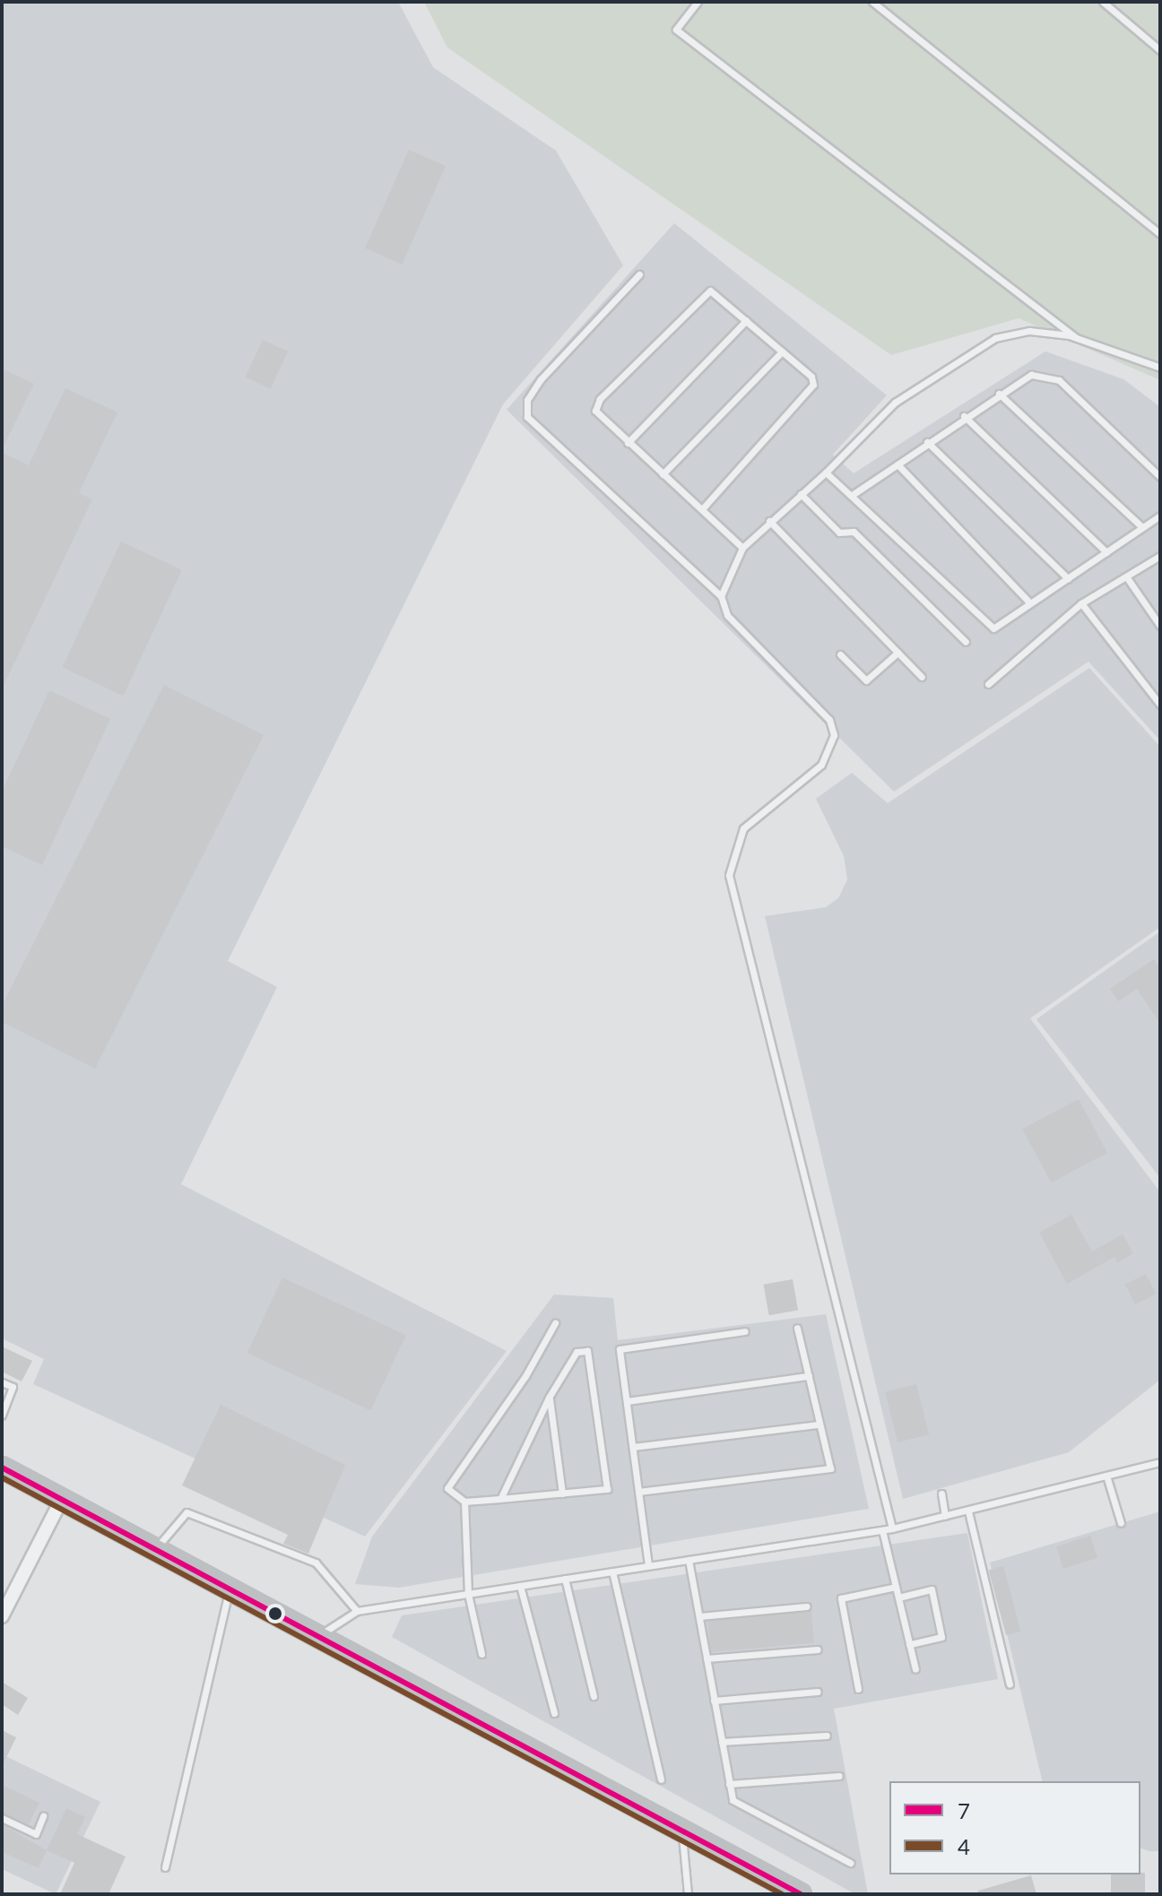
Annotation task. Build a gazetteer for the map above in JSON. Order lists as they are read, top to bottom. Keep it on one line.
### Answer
{"lines":["transit line 7","transit line 4"],"legend":["7","4"]}
